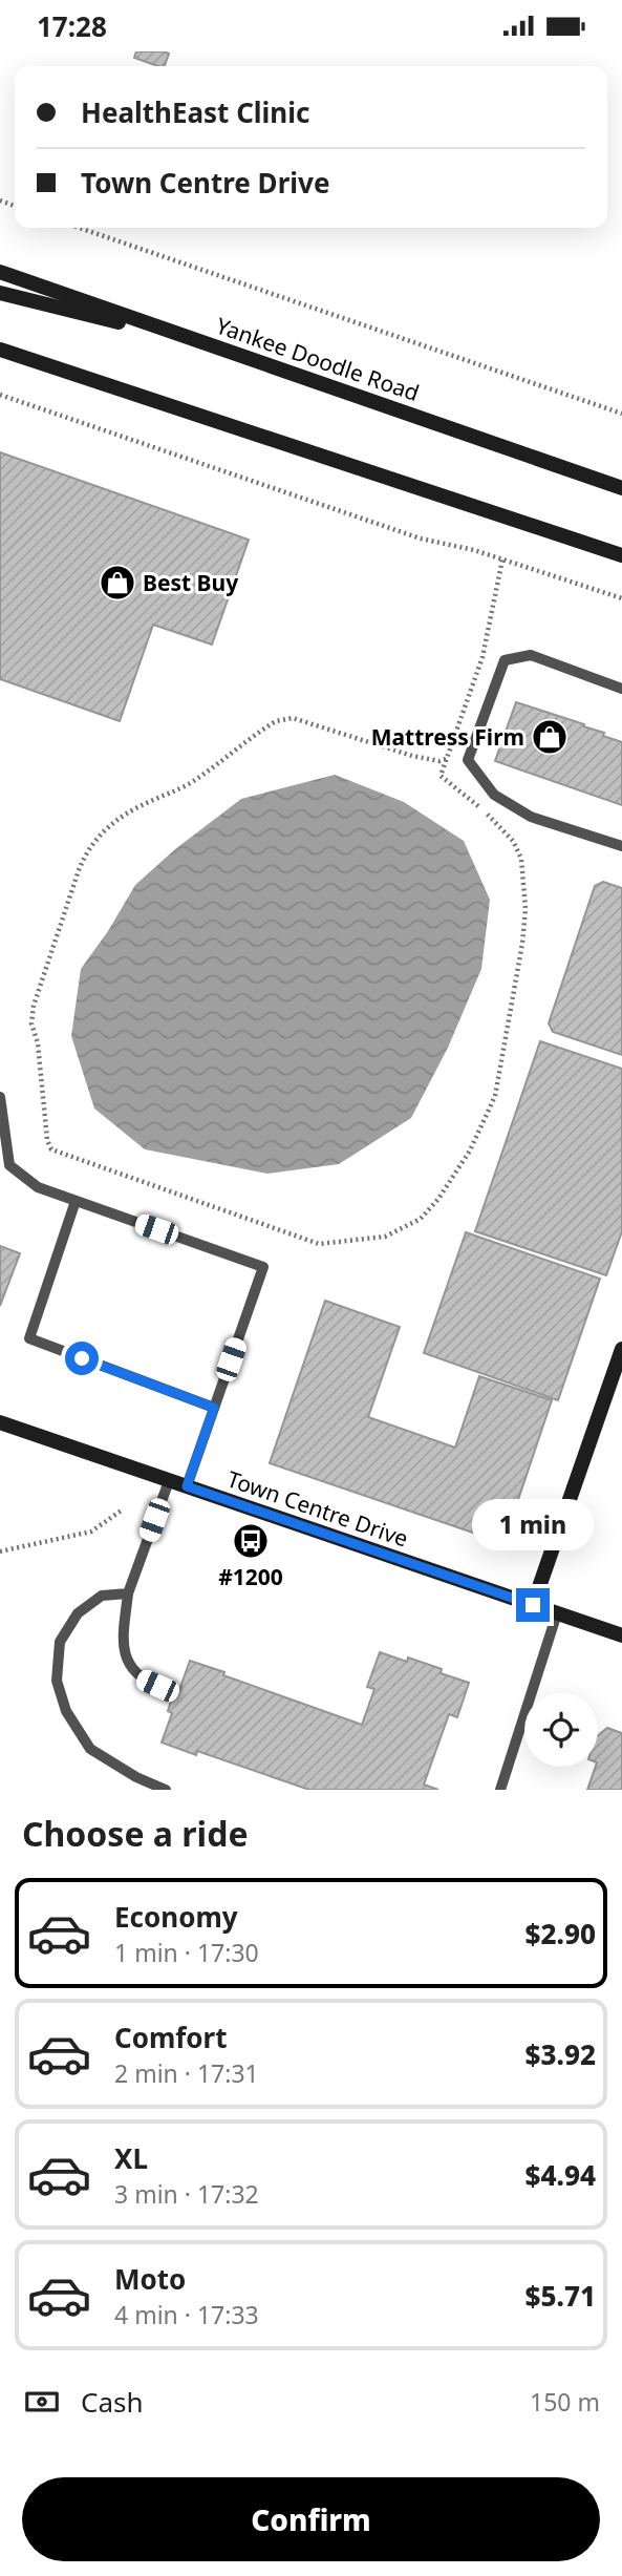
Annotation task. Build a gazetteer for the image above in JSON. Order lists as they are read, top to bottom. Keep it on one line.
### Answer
{"streets":{"main road":["Yankee Doodle Road","Town Centre Drive"]},"places":{"shop":["Best Buy","Mattress Firm"],"bus stop":["#1200"]},"page":{"status":"17:28","banner":["HealthEast Clinic","Town Centre Drive"],"bubble":"1 min","heading":"Choose a ride","list":[{"name":"Economy","note":"1 min · 17:30","value":"$2.90"},{"name":"Comfort","note":"2 min · 17:31","value":"$3.92"},{"name":"XL","note":"3 min · 17:32","value":"$4.94"},{"name":"Moto","note":"4 min · 17:33","value":"$5.71"}],"pay":["Cash","150 m"],"buttons":"Confirm"}}
